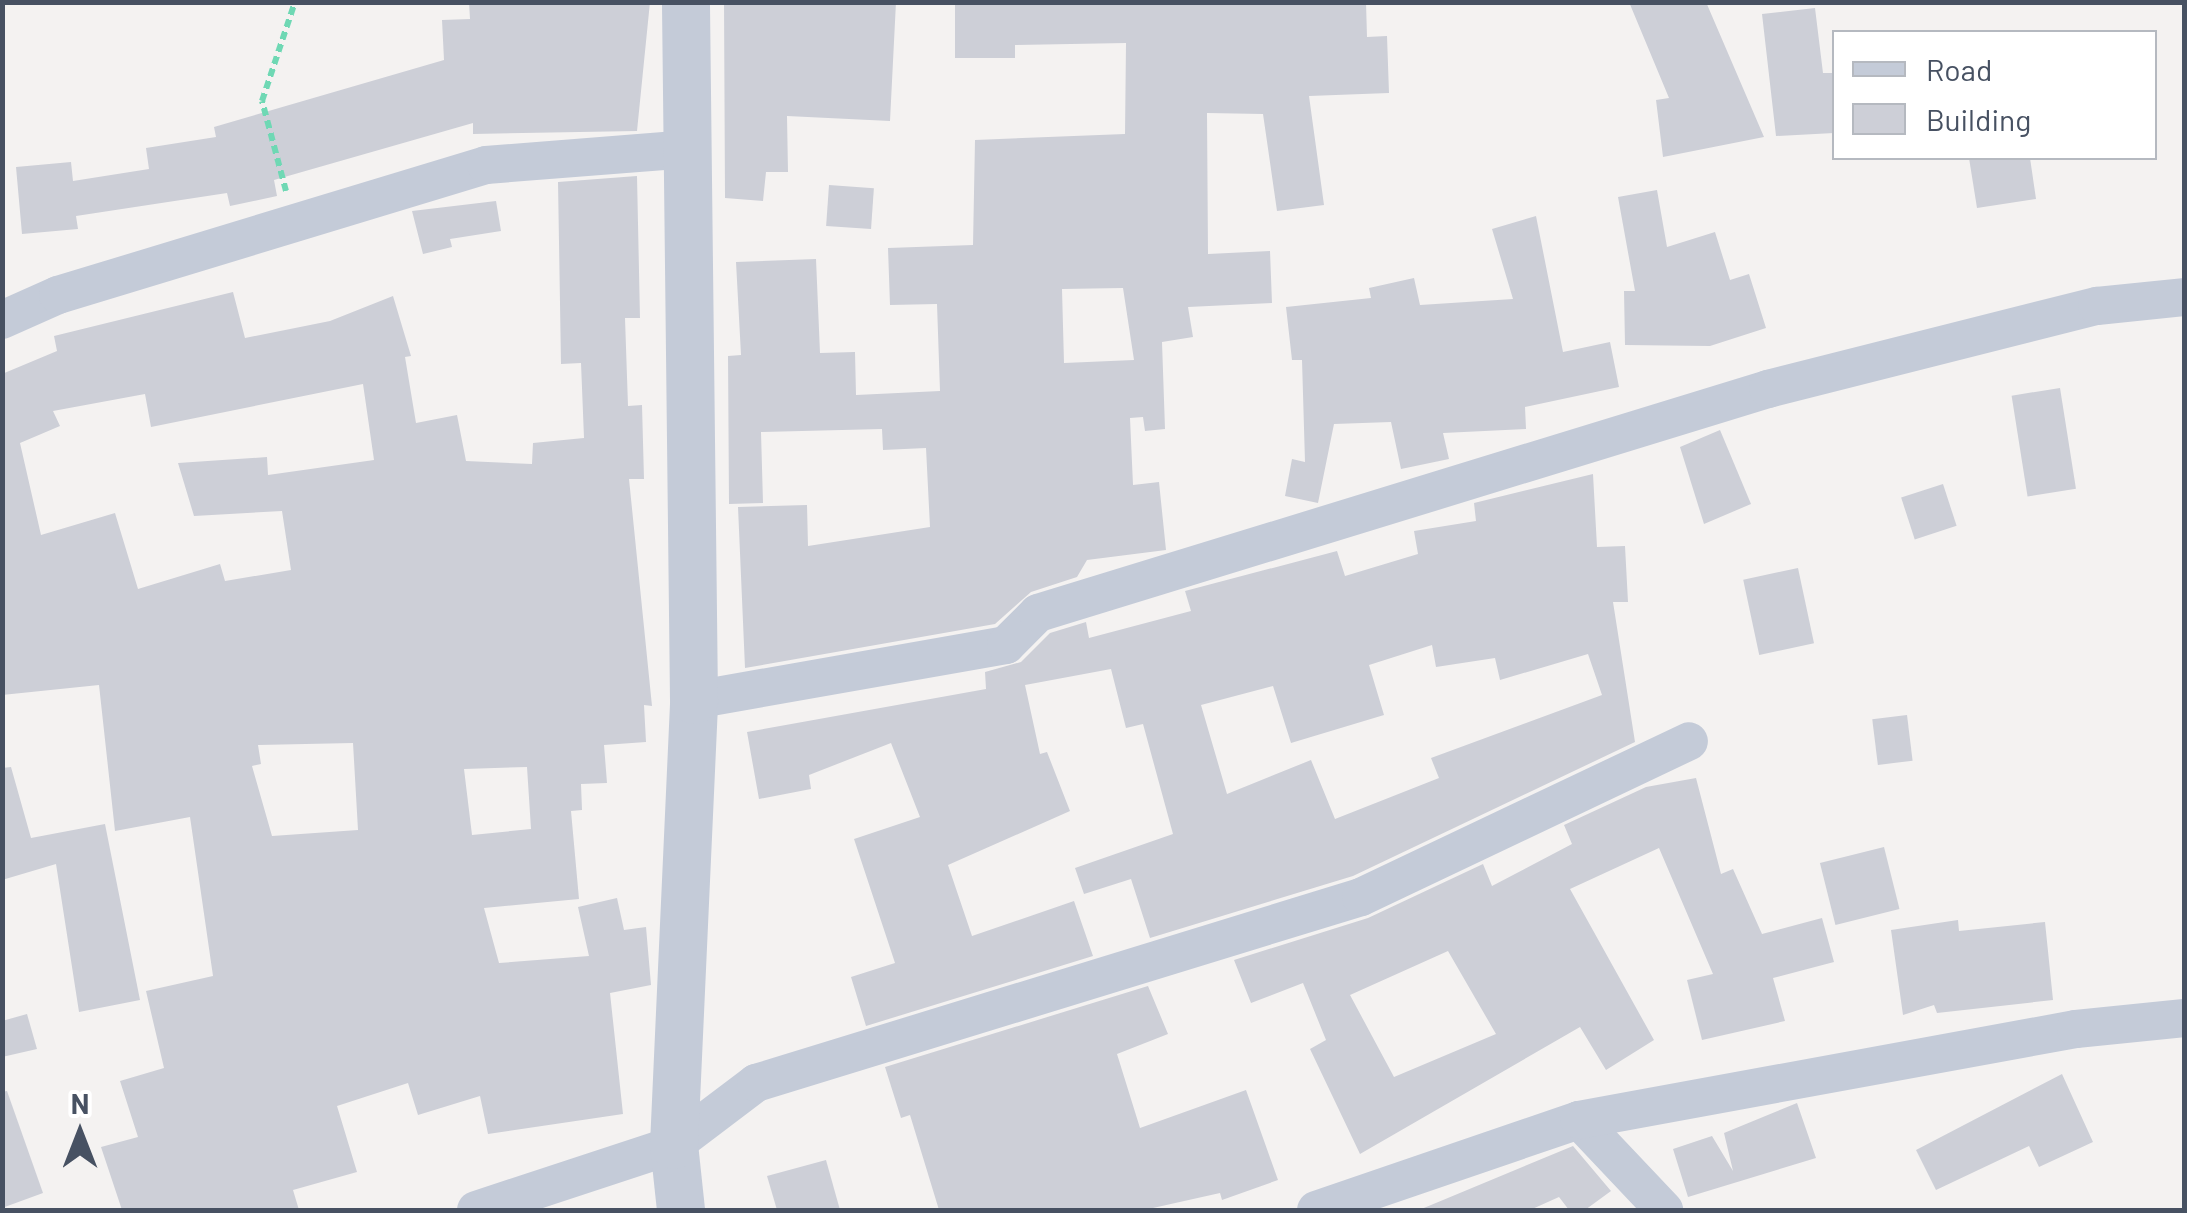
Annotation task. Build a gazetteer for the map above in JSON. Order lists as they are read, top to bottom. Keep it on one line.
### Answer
{"legend":["Road","Building"],"north":"top"}
